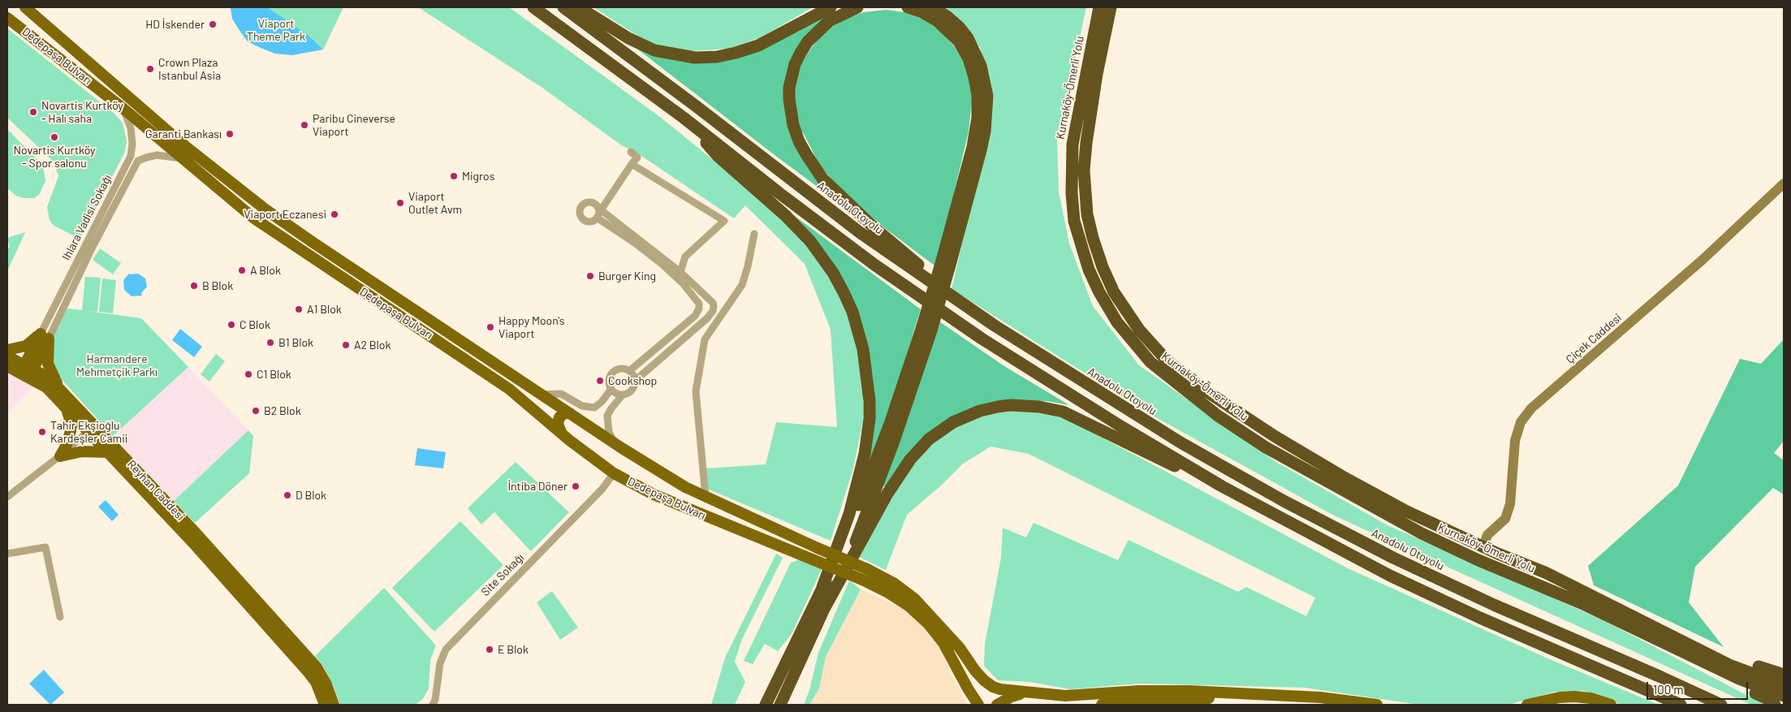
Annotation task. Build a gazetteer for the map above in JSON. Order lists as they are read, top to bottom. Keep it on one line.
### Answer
{"streets":{"highway":["Kurnaköy-Ömerli Yolu","Anadolu Otoyolu"],"main road":["Dedepaşa Bulvarı","Reyhan Caddesi"],"street":["Ihlara Vadisi Sokağı","Çiçek Caddesi","Site Sokağı"]},"crossings":[["Dedepaşa Bulvarı","Ihlara Vadisi Sokağı"],["Dedepaşa Bulvarı","Site Sokağı"],["Kurnaköy-Ömerli Yolu","Çiçek Caddesi"]],"parks":["Viaport Theme Park","Harmandere Mehmetçik Parkı"],"places":["HD İskender","Crown Plaza Istanbul Asia","Novartis Kurtköy - Halı saha","Paribu Cineverse Viaport","Garanti Bankası","Novartis Kurtköy - Spor salonu","Migros","Viaport Outlet Avm","Viaport Eczanesi","A Blok","Burger King","B Blok","A1 Blok","C Blok","Happy Moon's Viaport","B1 Blok","A2 Blok","C1 Blok","Cookshop","B2 Blok","Tahir Ekşioğlu Kardeşler Camii","İntiba Döner","D Blok","E Blok"],"scale_bar":"100 m"}
